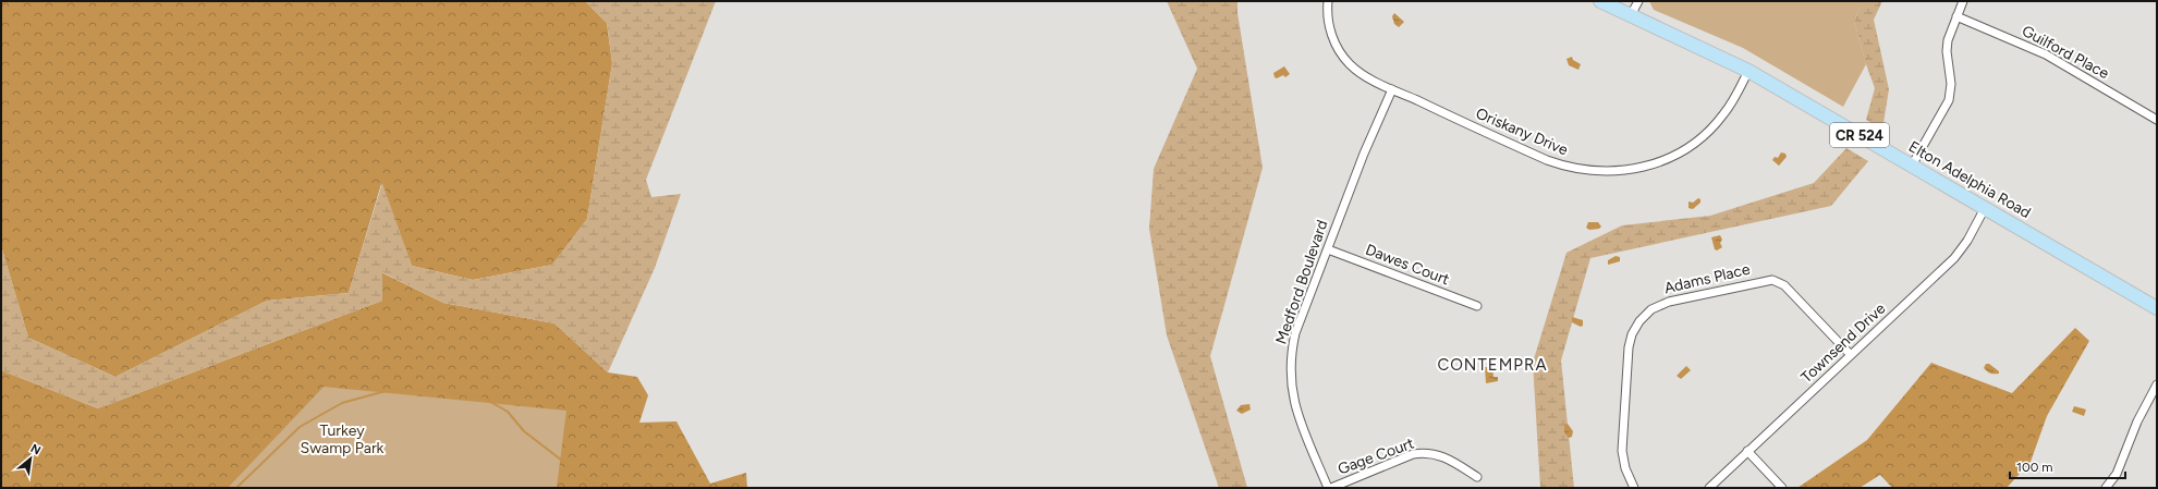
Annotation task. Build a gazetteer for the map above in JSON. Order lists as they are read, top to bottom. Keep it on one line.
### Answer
{"streets":{"main road":["CR 524","Elton Adelphia Road"],"street":["Guilford Place","Oriskany Drive","Dawes Court","Adams Place","Medford Boulevard","Townsend Drive","Gage Court"]},"crossings":[["Oriskany Drive","Elton Adelphia Road"],["Oriskany Drive","Medford Boulevard"],["Elton Adelphia Road","Townsend Drive"],["Dawes Court","Medford Boulevard"],["Adams Place","Townsend Drive"],["Medford Boulevard","Gage Court"]],"districts":["CONTEMPRA"],"parks":["Turkey Swamp Park"],"scale_bar":"100 m","north":"top right"}
